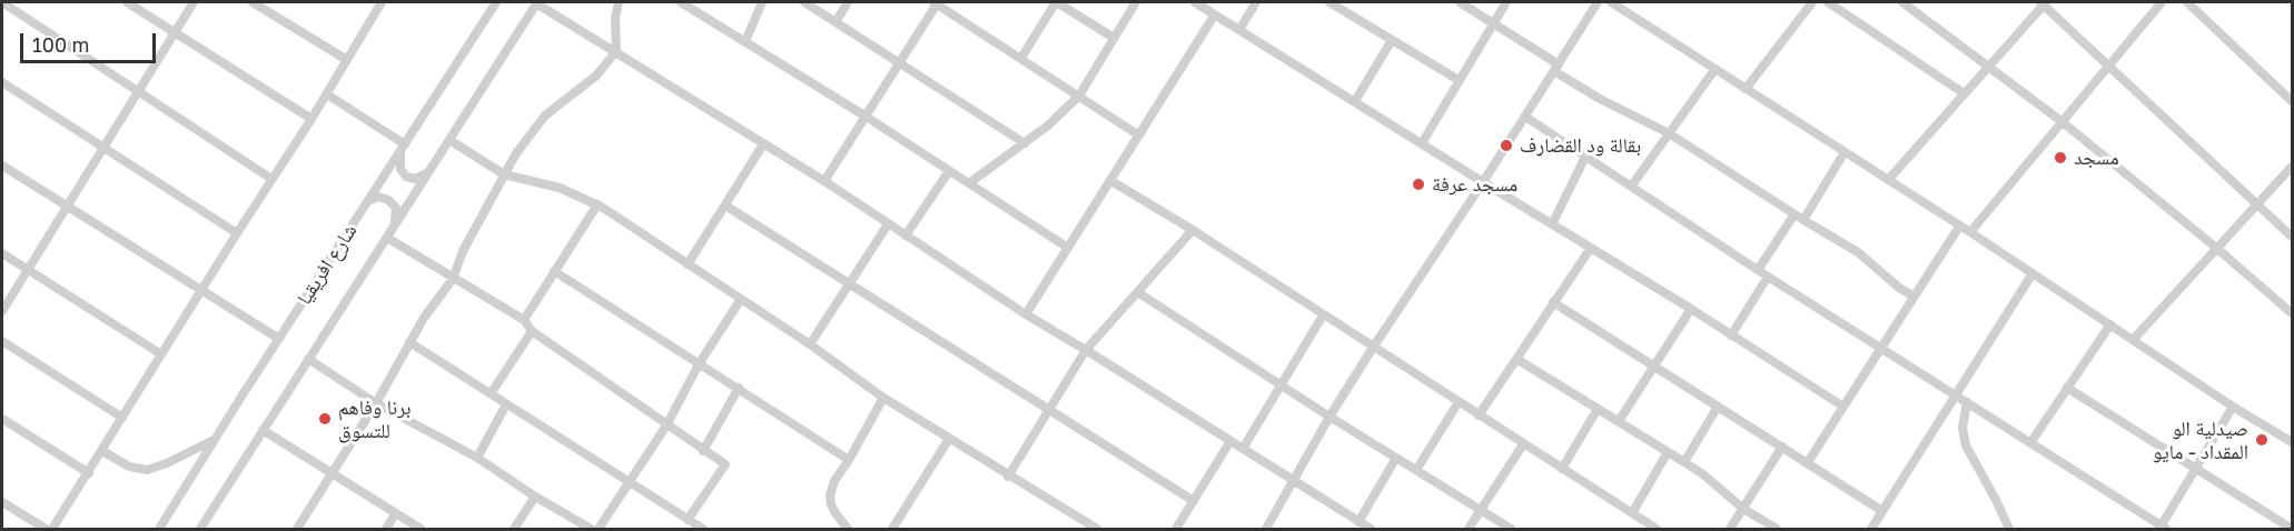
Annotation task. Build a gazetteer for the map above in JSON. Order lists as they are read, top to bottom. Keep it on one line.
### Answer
{"streets":{"street":["شارع افريقيا"]},"places":["بقالة ود القضارف","مسجد","مسجد عرفة","برنا وفاهم للتسوق","صيدلية الو المقداد - مايو"],"scale_bar":"100 m"}
